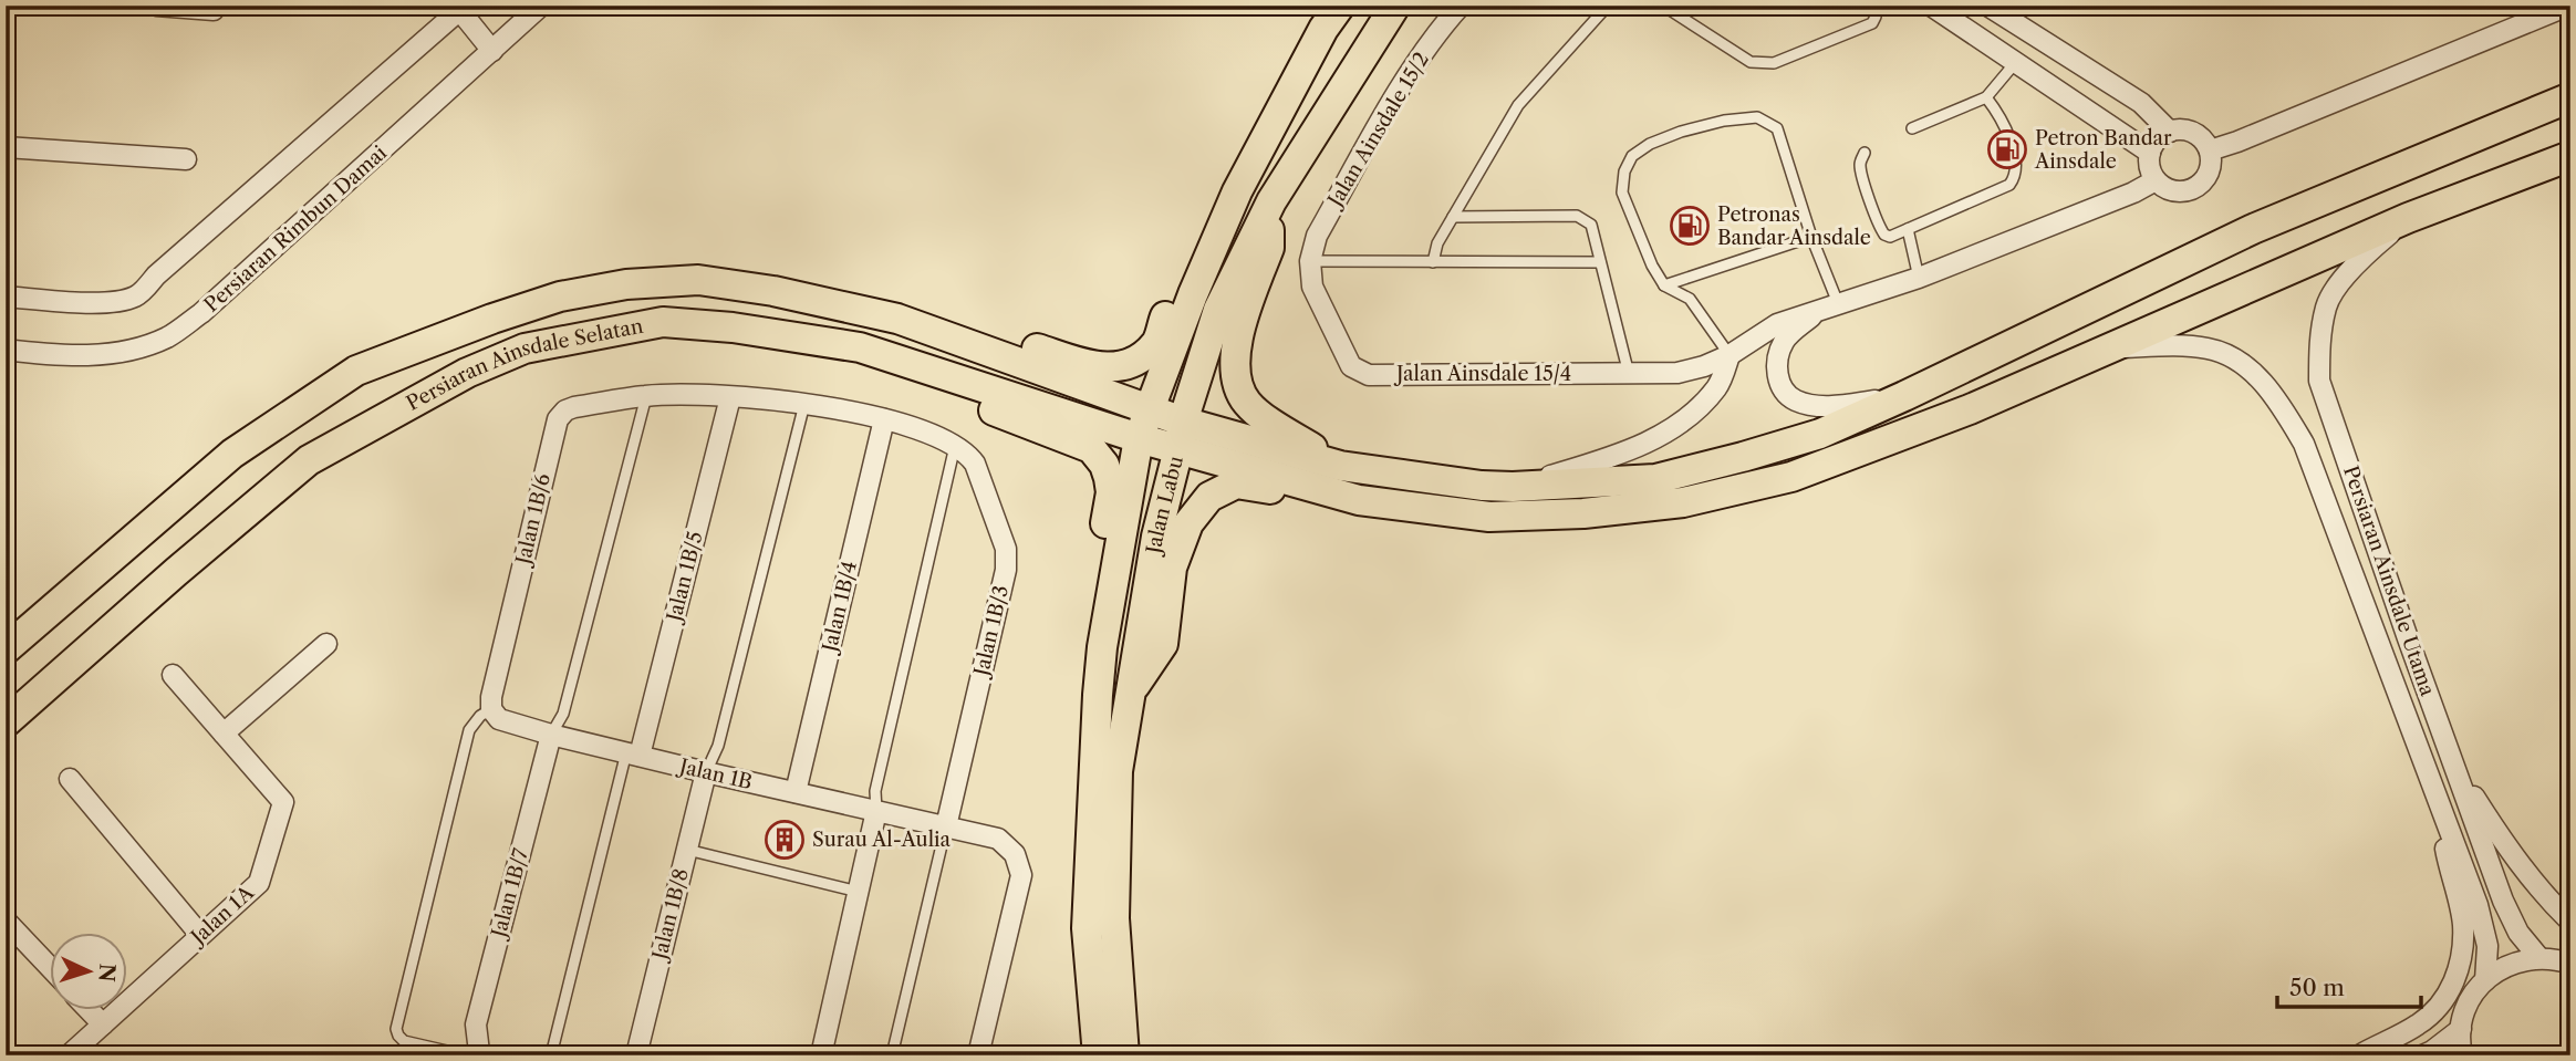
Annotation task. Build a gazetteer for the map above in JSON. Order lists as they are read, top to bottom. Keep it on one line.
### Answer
{"streets":{"main road":["Persiaran Ainsdale Selatan","Jalan Labu"],"street":["Jalan Ainsdale 15/2","Persiaran Rimbun Damai","Jalan Ainsdale 15/4","Jalan 1B/6","Jalan 1B/5","Persiaran Ainsdale Utama","Jalan 1B/4","Jalan 1B/3","Jalan 1B","Jalan 1B/7","Jalan 1B/8","Jalan 1A"]},"crossings":[["Jalan Ainsdale 15/2","Jalan Ainsdale 15/4"],["Persiaran Ainsdale Selatan","Jalan Labu"],["Jalan 1B/6","Jalan 1B/5"],["Jalan 1B/6","Jalan 1B/4"],["Jalan 1B/6","Jalan 1B/3"],["Jalan 1B/6","Jalan 1B"],["Jalan 1B/5","Jalan 1B"],["Jalan 1B/4","Jalan 1B"],["Jalan 1B/3","Jalan 1B"],["Jalan 1B","Jalan 1B/7"],["Jalan 1B","Jalan 1B/8"]],"places":{"fuel station":["Petron Bandar Ainsdale","Petronas Bandar Ainsdale"],"building":["Surau Al-Aulia"]},"scale_bar":"50 m","north":"right"}
